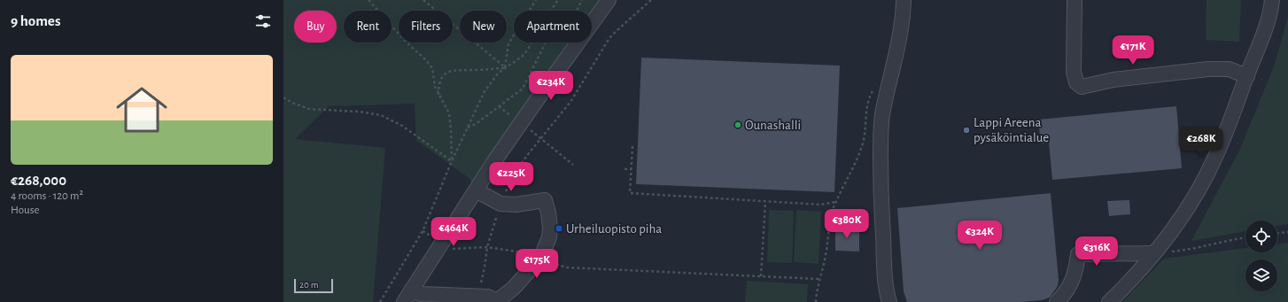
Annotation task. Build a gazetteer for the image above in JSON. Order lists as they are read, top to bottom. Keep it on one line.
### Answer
{"places":{"other":["Ounashalli","Lappi Areena pysäköintialue"],"transit":["Urheiluopisto piha"]},"scale_bar":"20 m","page":{"heading":"9 homes","chip":["Buy","Rent","Filters","New","Apartment"],"price":["€171K","€234K","€268K","€225K","€380K","€464K","€324K","€316K","€175K"],"list":[{"name":"€268,000","note":"4 rooms · 120 m² · House"}],"scale":"20 m"}}
